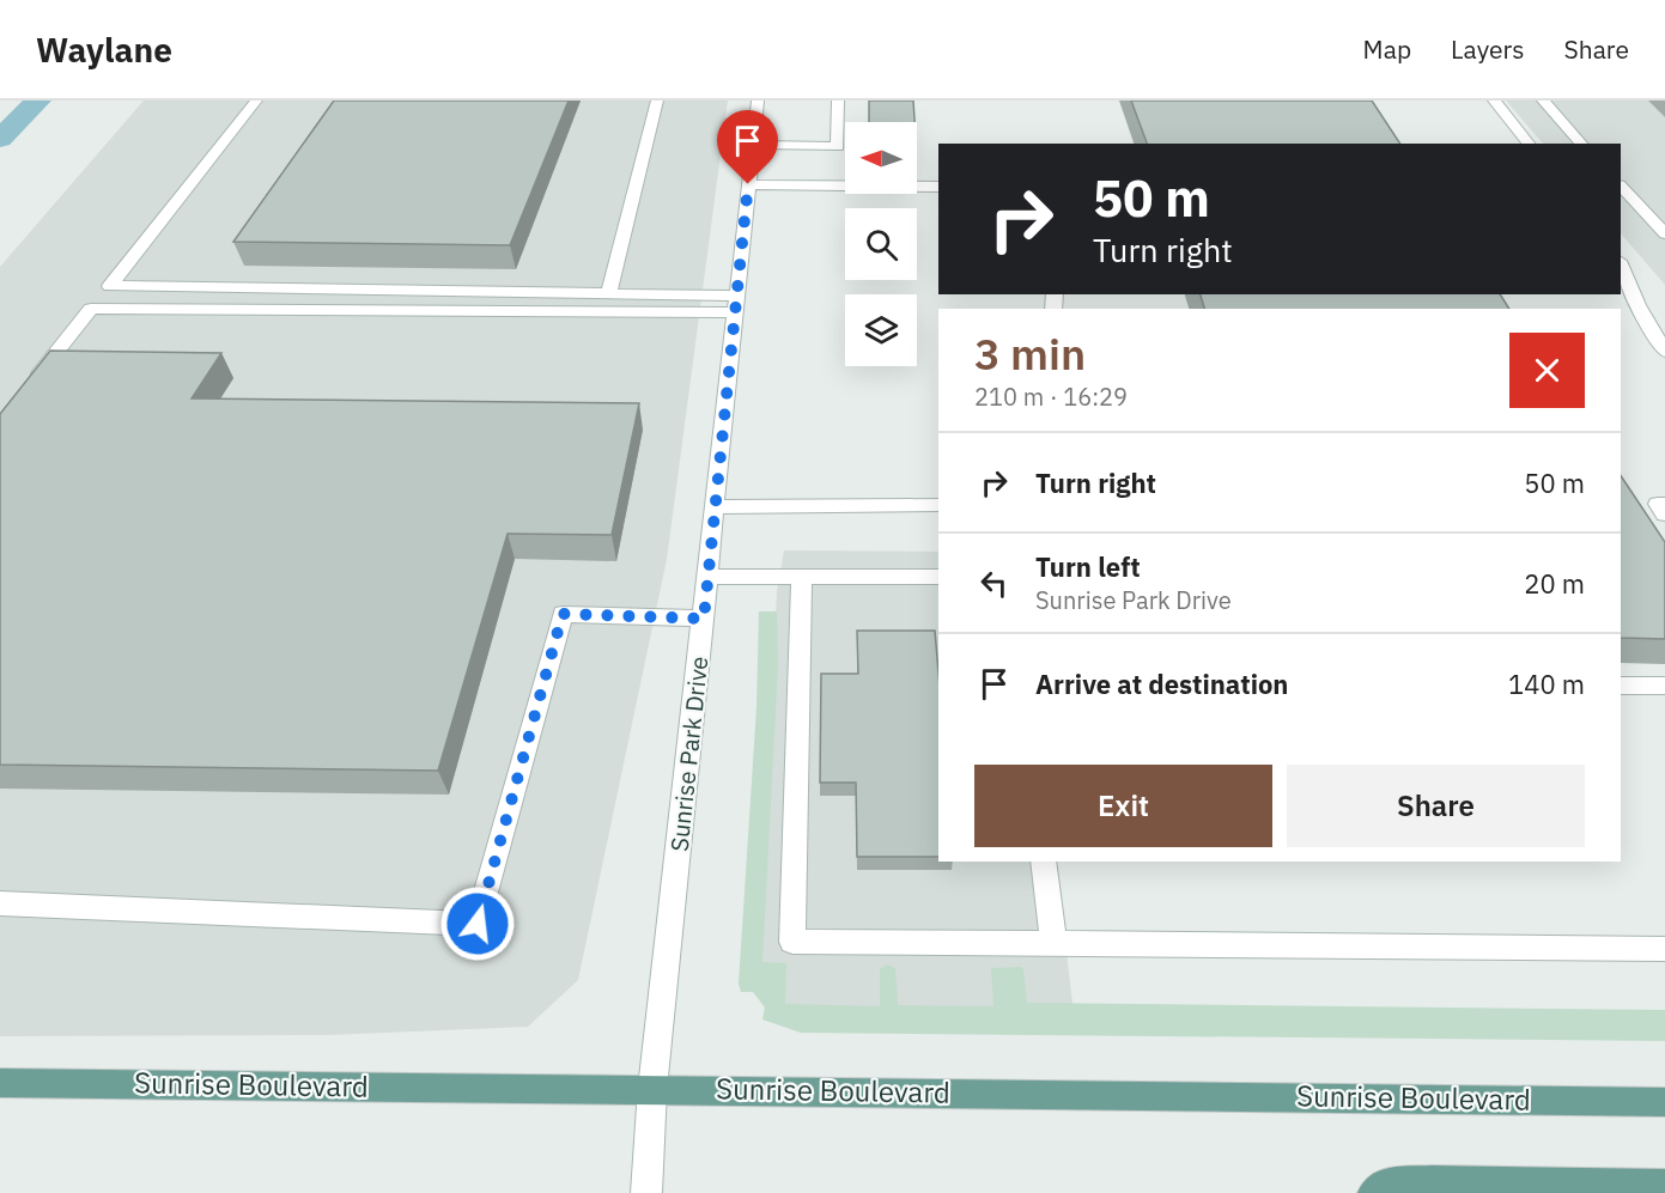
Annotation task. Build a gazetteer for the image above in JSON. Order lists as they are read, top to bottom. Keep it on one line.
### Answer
{"streets":{"main road":["Sunrise Boulevard"],"street":["Sunrise Park Drive"]},"crossings":[["Sunrise Park Drive","Sunrise Boulevard"]],"north":"left","page":{"header":"Waylane","nav":["Map","Layers","Share"],"turn":["50 m","Turn right"],"heading":["3 min","210 m · 16:29"],"list":[{"name":"Turn right","value":"50 m"},{"name":"Turn left","note":"Sunrise Park Drive","value":"20 m"},{"name":"Arrive at destination","value":"140 m"}],"buttons":["Exit","Share"]}}
